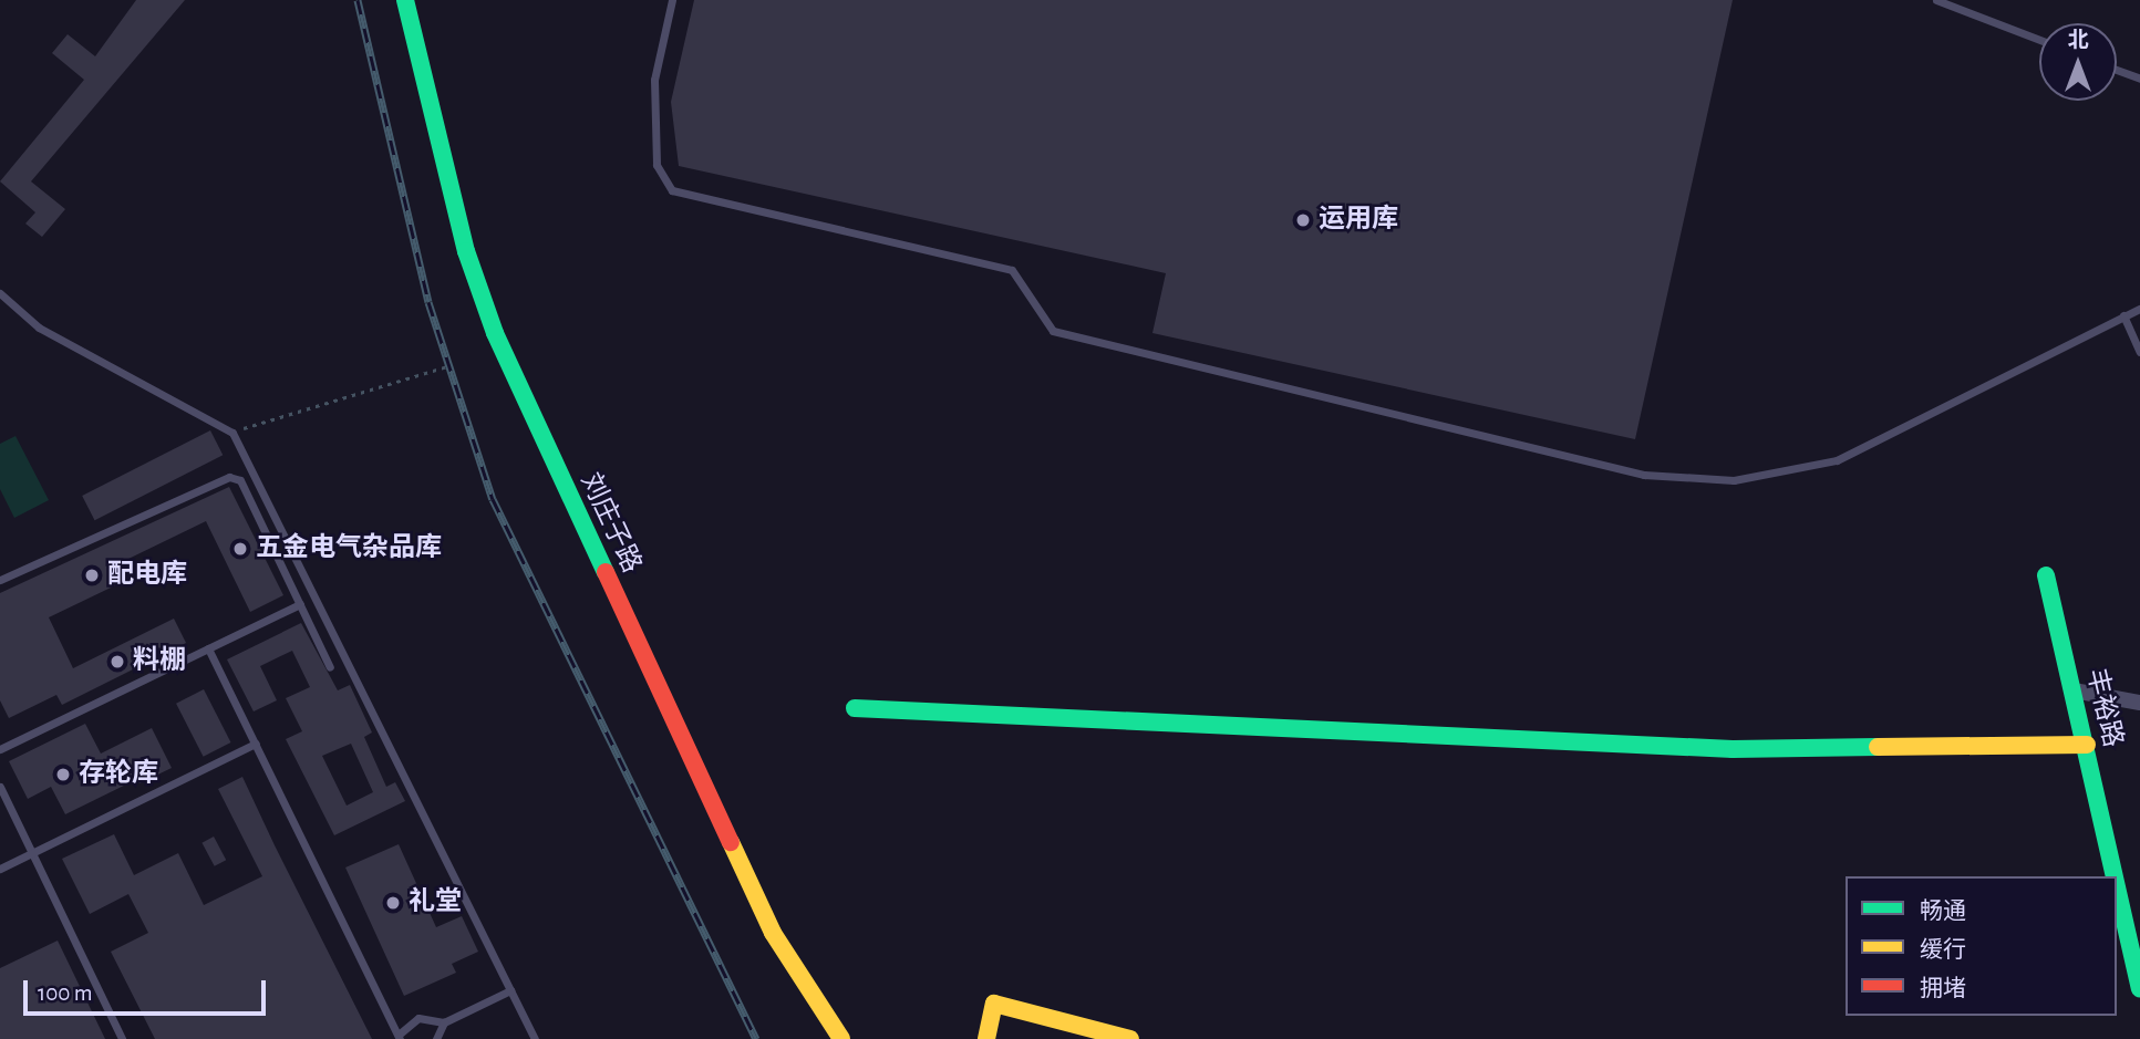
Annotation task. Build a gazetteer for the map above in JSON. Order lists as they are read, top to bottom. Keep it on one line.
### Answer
{"streets":{"street":["刘庄子路","丰裕路"]},"places":["运用库","五金电气杂品库","配电库","料棚","存轮库","礼堂"],"legend":["畅通","缓行","拥堵"],"scale_bar":"100 m","north":"top"}
